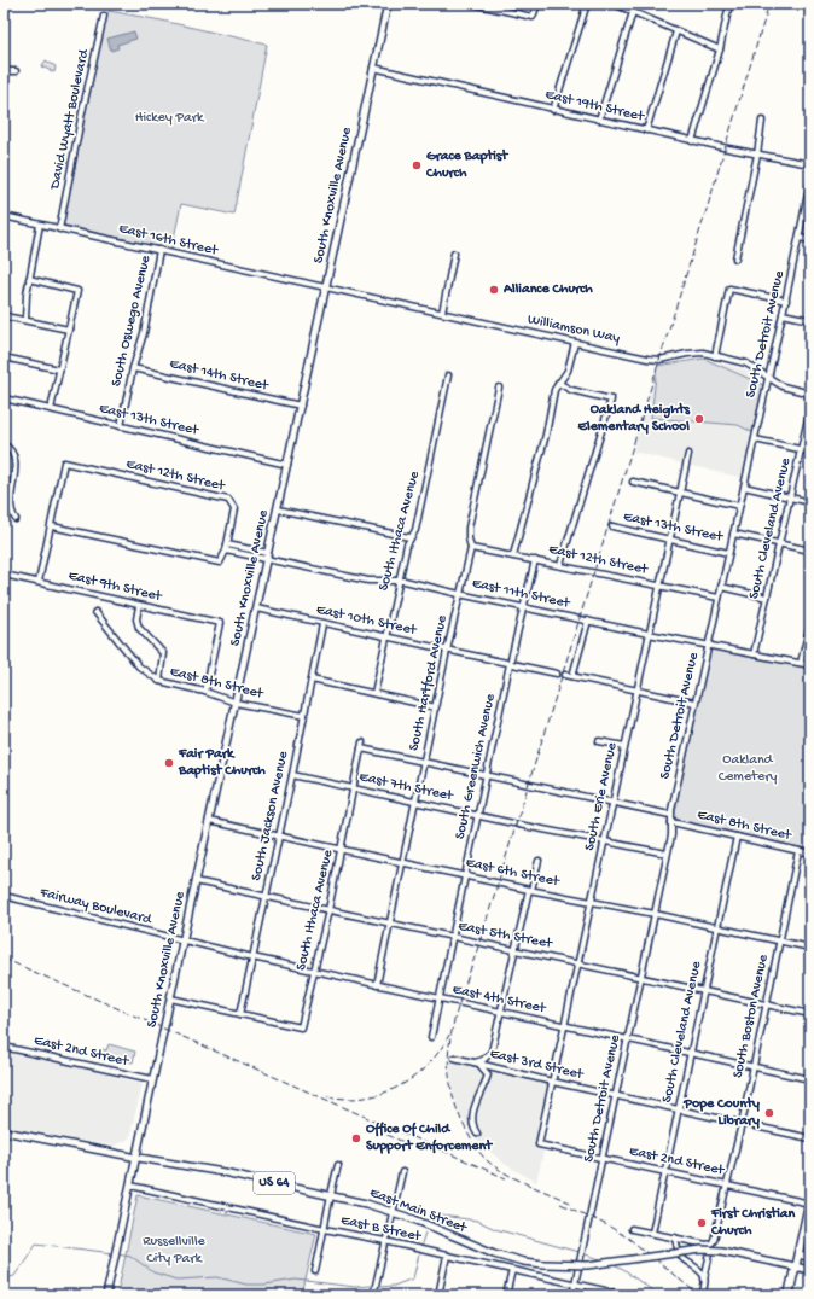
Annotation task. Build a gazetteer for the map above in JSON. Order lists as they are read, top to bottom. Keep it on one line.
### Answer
{"streets":{"main road":["South Knoxville Avenue","US 64","East Main Street"],"street":["East 19th Street","David Wyatt Boulevard","East 16th Street","South Oswego Avenue","Williamson Way","South Detroit Avenue","East 14th Street","East 13th Street","East 12th Street","South Cleveland Avenue","South Ithaca Avenue","East 9th Street","East 11th Street","East 10th Street","East 8th Street","South Hartford Avenue","South Greenwich Avenue","East 7th Street","South Erie Avenue","South Jackson Avenue","East 6th Street","Fairway Boulevard","East 5th Street","East 4th Street","South Boston Avenue","East 2nd Street","East 3rd Street","East B Street"]},"crossings":[["East 19th Street","South Knoxville Avenue"],["David Wyatt Boulevard","East 16th Street"],["South Knoxville Avenue","East 16th Street"],["South Knoxville Avenue","Williamson Way"],["South Knoxville Avenue","East 14th Street"],["South Knoxville Avenue","East 13th Street"],["South Knoxville Avenue","East 11th Street"],["South Knoxville Avenue","East 10th Street"],["South Knoxville Avenue","East 8th Street"],["South Knoxville Avenue","East 6th Street"],["South Knoxville Avenue","Fairway Boulevard"],["South Knoxville Avenue","East 5th Street"],["South Knoxville Avenue","East 4th Street"],["South Knoxville Avenue","East 2nd Street"],["South Knoxville Avenue","East Main Street"],["South Knoxville Avenue","East B Street"],["East 16th Street","South Oswego Avenue"],["East 16th Street","Williamson Way"],["South Oswego Avenue","East 14th Street"],["South Oswego Avenue","East 13th Street"],["Williamson Way","South Detroit Avenue"],["South Detroit Avenue","East 13th Street"],["South Detroit Avenue","East 12th Street"],["South Detroit Avenue","East 11th Street"],["South Detroit Avenue","East 8th Street"],["South Detroit Avenue","East 7th Street"],["South Detroit Avenue","East 6th Street"],["South Detroit Avenue","East 5th Street"],["South Detroit Avenue","East 4th Street"],["South Detroit Avenue","East 2nd Street"],["South Detroit Avenue","East 3rd Street"],["South Detroit Avenue","East B Street"],["East 13th Street","South Cleveland Avenue"],["East 13th Street","South Erie Avenue"],["East 12th Street","East 11th Street"],["East 12th Street","South Hartford Avenue"],["East 12th Street","South Greenwich Avenue"],["East 12th Street","South Erie Avenue"],["South Cleveland Avenue","East 11th Street"],["South Cleveland Avenue","East 8th Street"],["South Cleveland Avenue","East 6th Street"],["South Cleveland Avenue","East 5th Street"],["South Cleveland Avenue","East 4th Street"],["South Cleveland Avenue","East 2nd Street"],["South Cleveland Avenue","East 3rd Street"],["South Ithaca Avenue","East 11th Street"],["South Ithaca Avenue","East 10th Street"],["South Ithaca Avenue","East 7th Street"],["South Ithaca Avenue","South Jackson Avenue"],["South Ithaca Avenue","East 6th Street"],["South Ithaca Avenue","East 5th Street"],["South Ithaca Avenue","East 4th Street"],["East 9th Street","East 8th Street"],["East 11th Street","South Hartford Avenue"],["East 11th Street","South Greenwich Avenue"],["East 11th Street","South Erie Avenue"],["East 10th Street","South Hartford Avenue"],["East 10th Street","South Greenwich Avenue"],["East 10th Street","South Jackson Avenue"],["East 8th Street","South Jackson Avenue"],["East 8th Street","South Boston Avenue"],["South Hartford Avenue","East 7th Street"],["South Hartford Avenue","East 6th Street"],["South Hartford Avenue","East 5th Street"],["South Hartford Avenue","East 4th Street"],["South Greenwich Avenue","East 7th Street"],["South Greenwich Avenue","East 6th Street"],["South Greenwich Avenue","East 5th Street"],["South Greenwich Avenue","East 4th Street"],["East 7th Street","South Erie Avenue"],["East 7th Street","South Jackson Avenue"],["South Erie Avenue","East 6th Street"],["South Erie Avenue","East 5th Street"],["South Erie Avenue","East 4th Street"],["South Erie Avenue","East 2nd Street"],["South Erie Avenue","East 3rd Street"],["South Jackson Avenue","East 6th Street"],["South Jackson Avenue","East 5th Street"],["South Jackson Avenue","East 4th Street"],["East 6th Street","South Boston Avenue"],["Fairway Boulevard","East 4th Street"],["East 5th Street","South Boston Avenue"],["East 4th Street","South Boston Avenue"],["South Boston Avenue","East 2nd Street"],["South Boston Avenue","East 3rd Street"],["US 64","East Main Street"]],"parks":["Hickey Park","Oakland Cemetery","Russellville City Park"],"places":["Grace Baptist Church","Alliance Church","Oakland Heights Elementary School","Fair Park Baptist Church","Pope County Library","Office Of Child Support Enforcement","First Christian Church"]}
